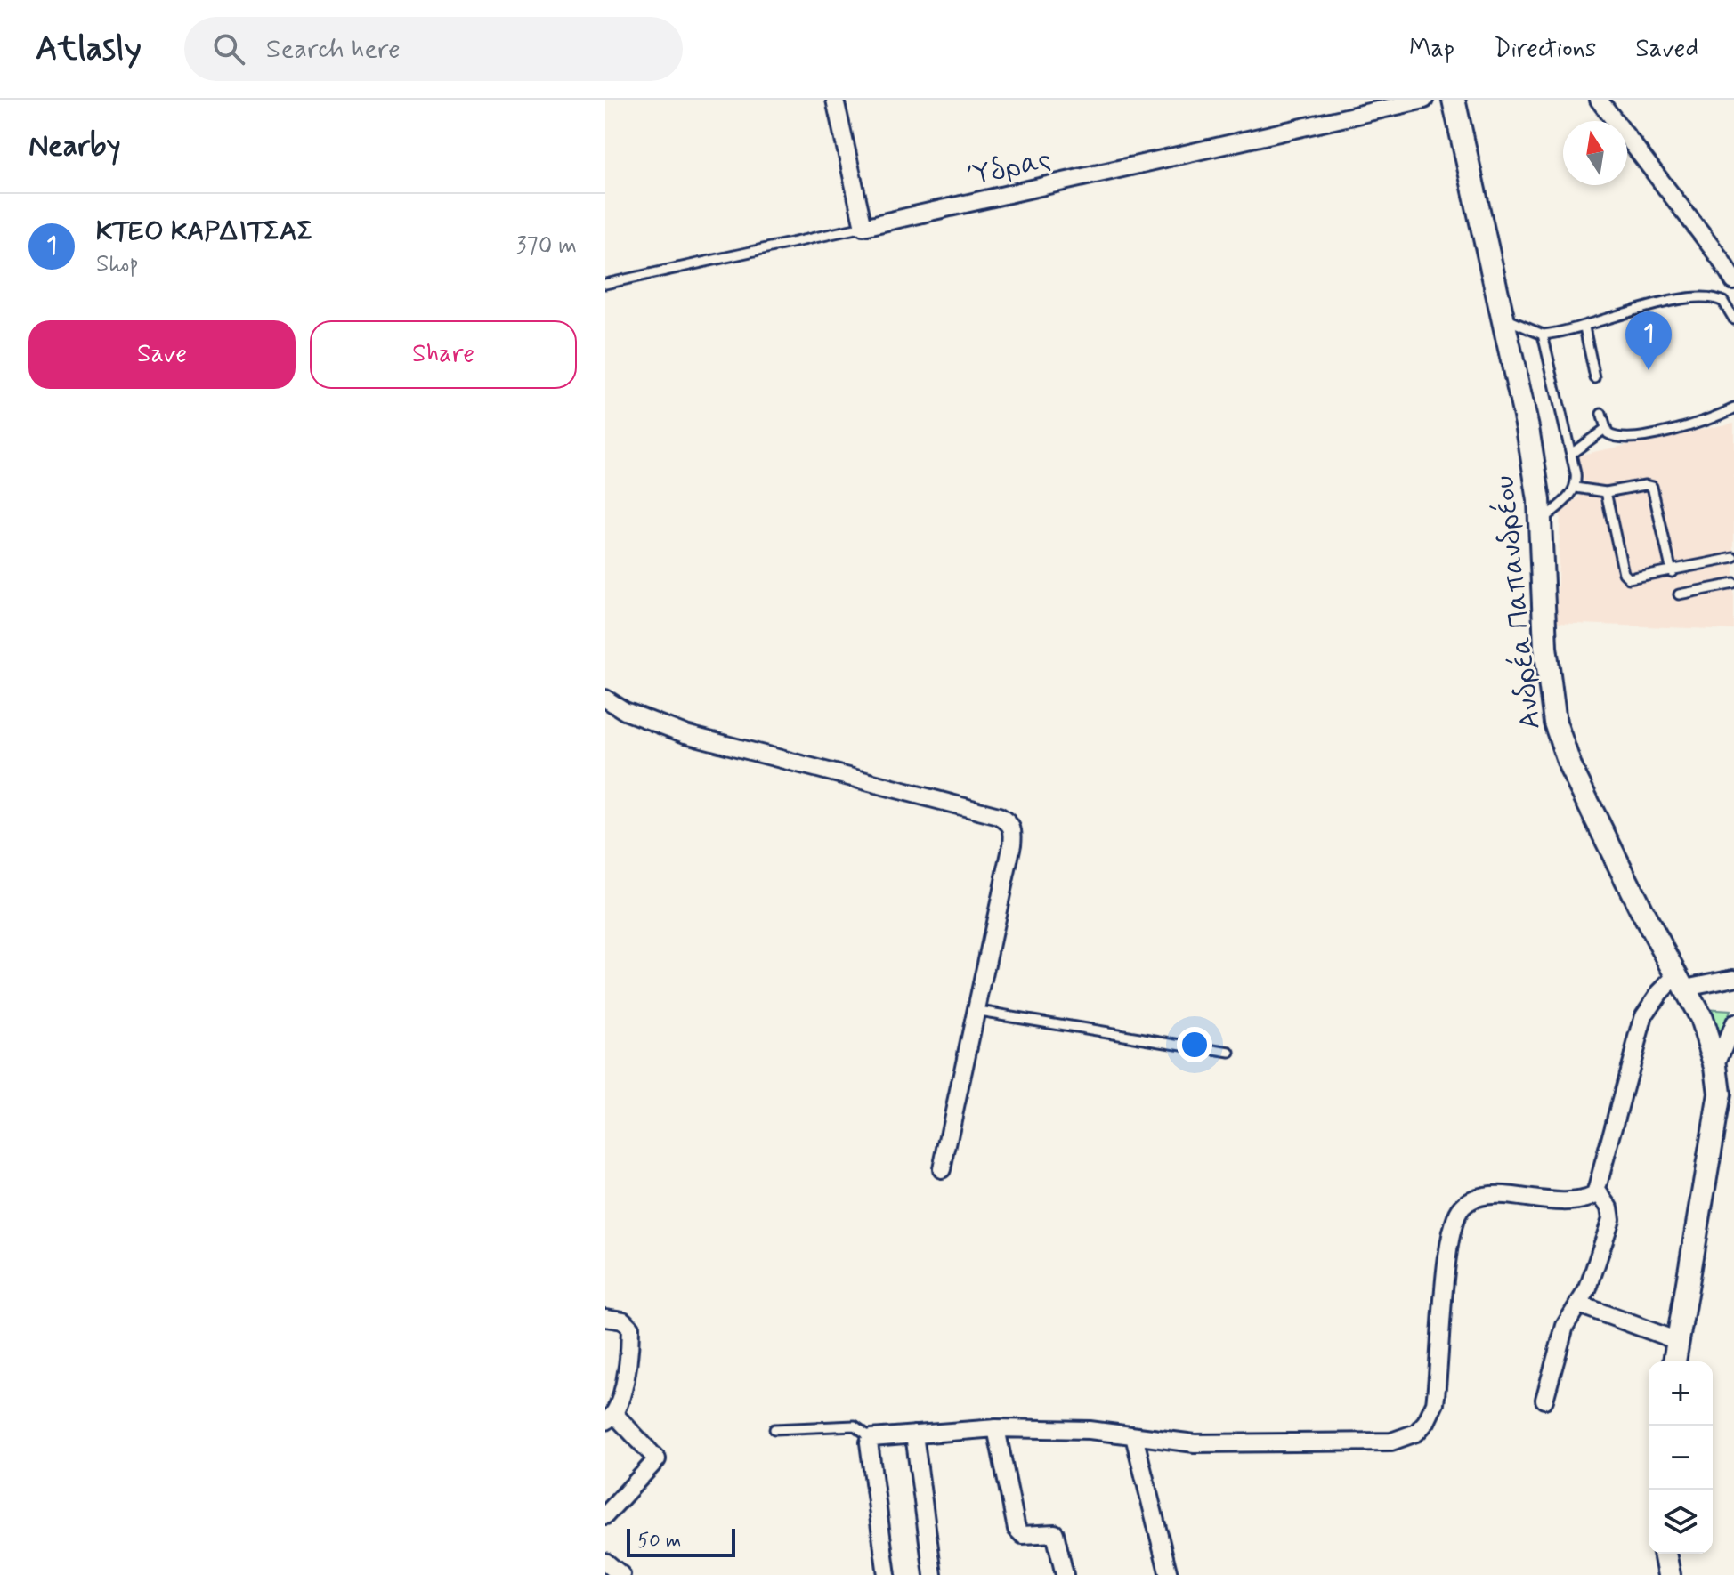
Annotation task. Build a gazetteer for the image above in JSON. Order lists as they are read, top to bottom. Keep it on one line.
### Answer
{"streets":{"main road":["Ανδρέα Παπανδρέου"],"street":["Ύδρας"]},"scale_bar":"50 m","north":"top","page":{"header":"Atlasly","search":"Search here","nav":["Map","Directions","Saved"],"heading":"Nearby","list":[{"mark":"1","name":"ΚΤΕΟ ΚΑΡΔΙΤΣΑΣ","note":"Shop","value":"370 m"}],"buttons":["Save","Share"],"pins":"1","map_buttons":["+","−"],"scale":"50 m"}}
